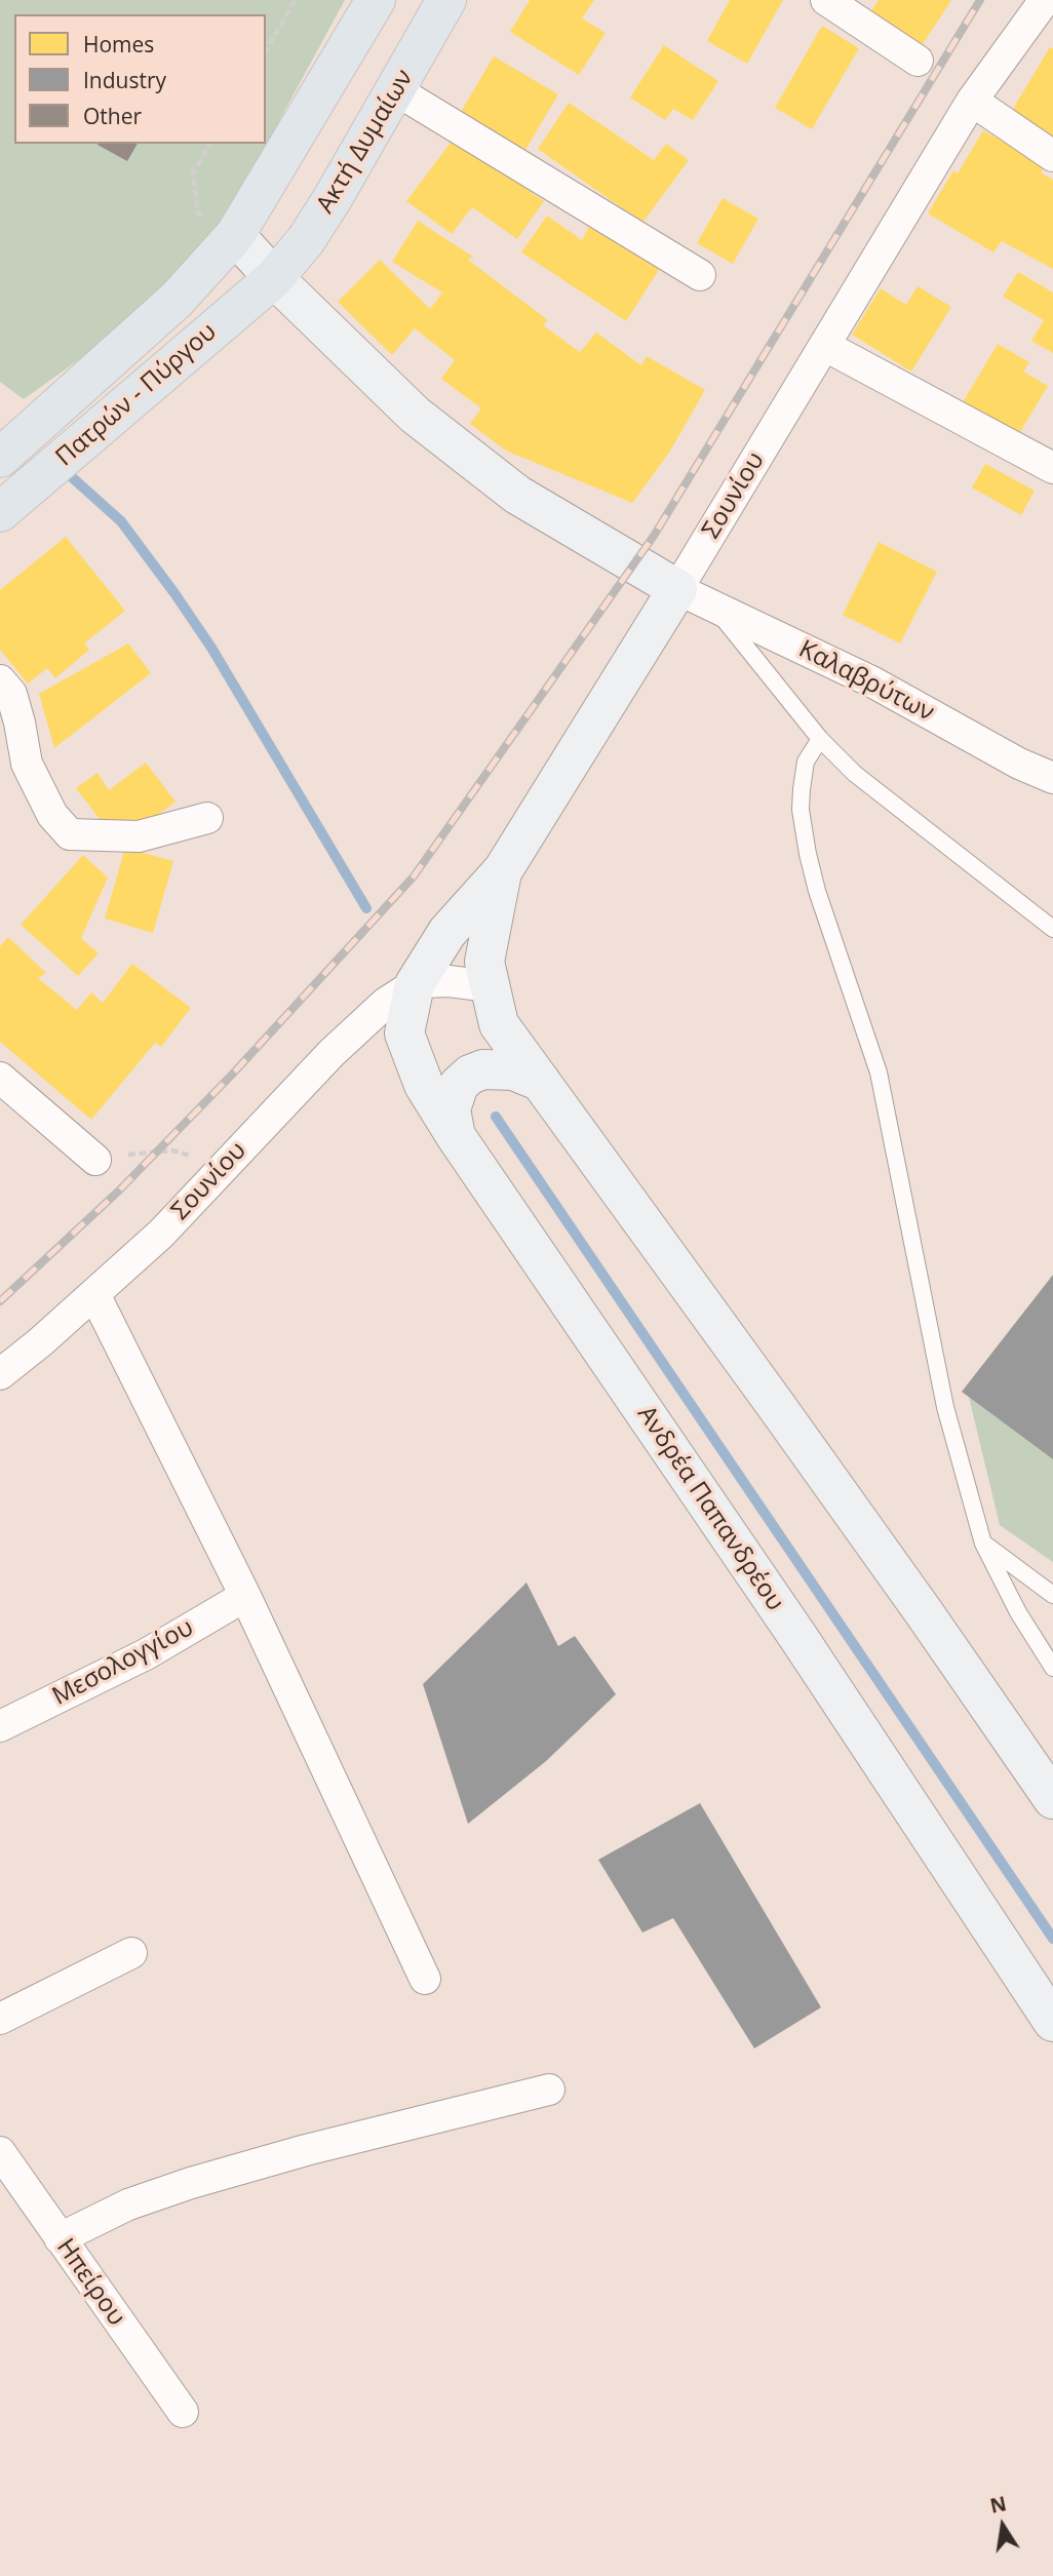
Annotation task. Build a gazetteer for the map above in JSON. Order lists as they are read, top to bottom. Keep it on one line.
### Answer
{"streets":{"main road":["Ακτή Δυμαίων","Πατρών - Πύργου","Σουνίου","Ανδρέα Παπανδρέου"],"street":["Καλαβρύτων","Μεσολογγίου","Ηπείρου"]},"crossings":[["Ακτή Δυμαίων","Πατρών - Πύργου"],["Σουνίου","Καλαβρύτων"],["Σουνίου","Ανδρέα Παπανδρέου"]],"legend":["Homes","Industry","Other"],"north":"top"}
